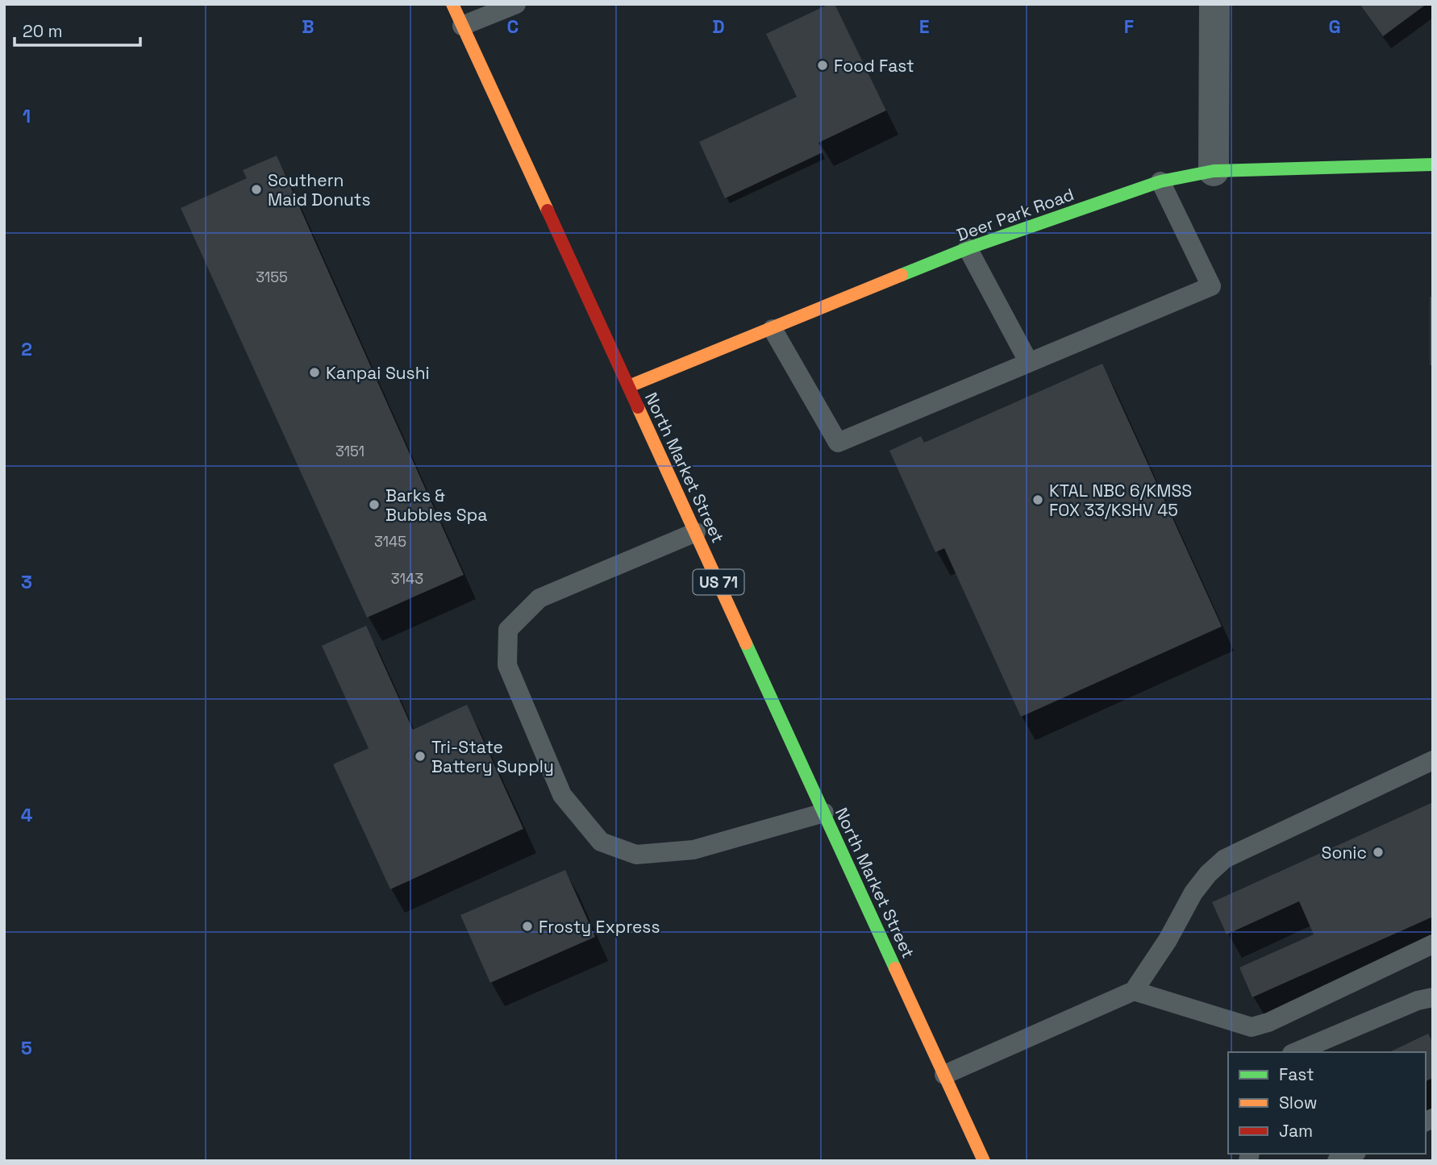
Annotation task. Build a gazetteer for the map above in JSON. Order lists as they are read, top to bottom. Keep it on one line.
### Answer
{"streets":{"main road":["Deer Park Road","North Market Street","US 71"]},"crossings":[["Deer Park Road","North Market Street"]],"places":["Food Fast","Southern Maid Donuts","Kanpai Sushi","KTAL NBC 6/KMSS FOX 33/KSHV 45","Barks & Bubbles Spa","Tri-State Battery Supply","Sonic","Frosty Express"],"house_numbers":["3155","3151","3145","3143"],"legend":["Fast","Slow","Jam"],"scale_bar":"20 m","grid":{"columns":["B","C","D","E","F","G"],"rows":["1","2","3","4","5"]}}
